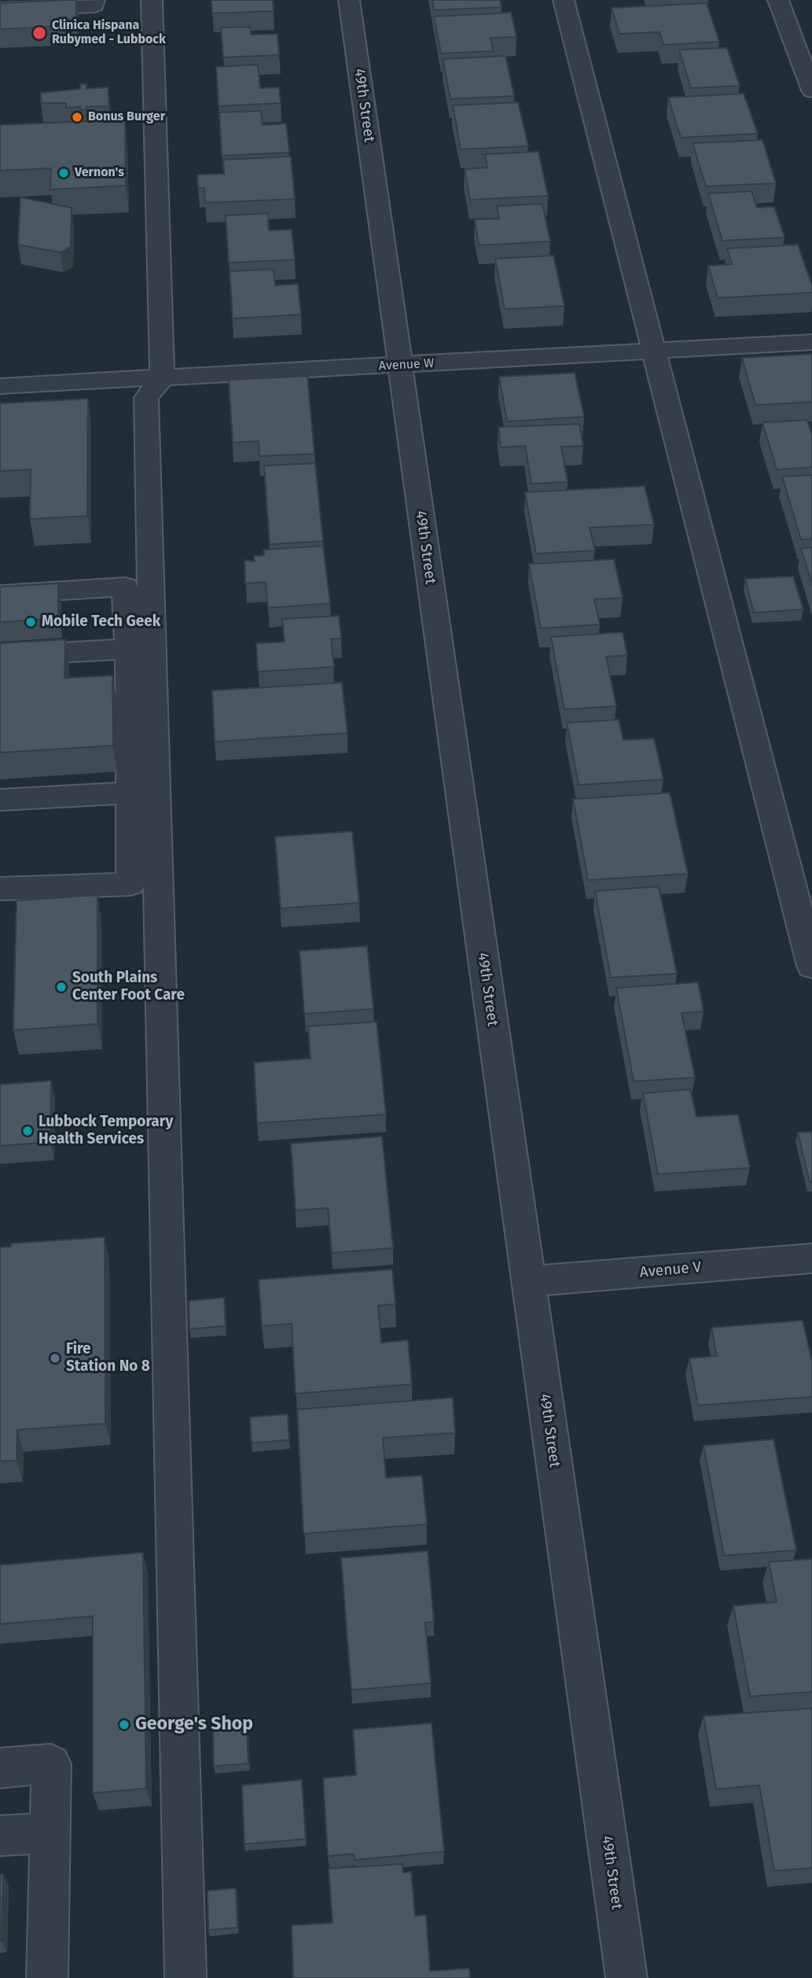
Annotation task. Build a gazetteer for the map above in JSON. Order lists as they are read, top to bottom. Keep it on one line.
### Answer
{"streets":{"street":["49th Street","Avenue W","Avenue V"]},"crossings":[["49th Street","Avenue W"],["49th Street","Avenue V"]],"places":["Clinica Hispana Rubymed - Lubbock","Bonus Burger","Vernon's","Mobile Tech Geek","South Plains Center Foot Care","Lubbock Temporary Health Services","Fire Station No 8","George's Shop"]}
